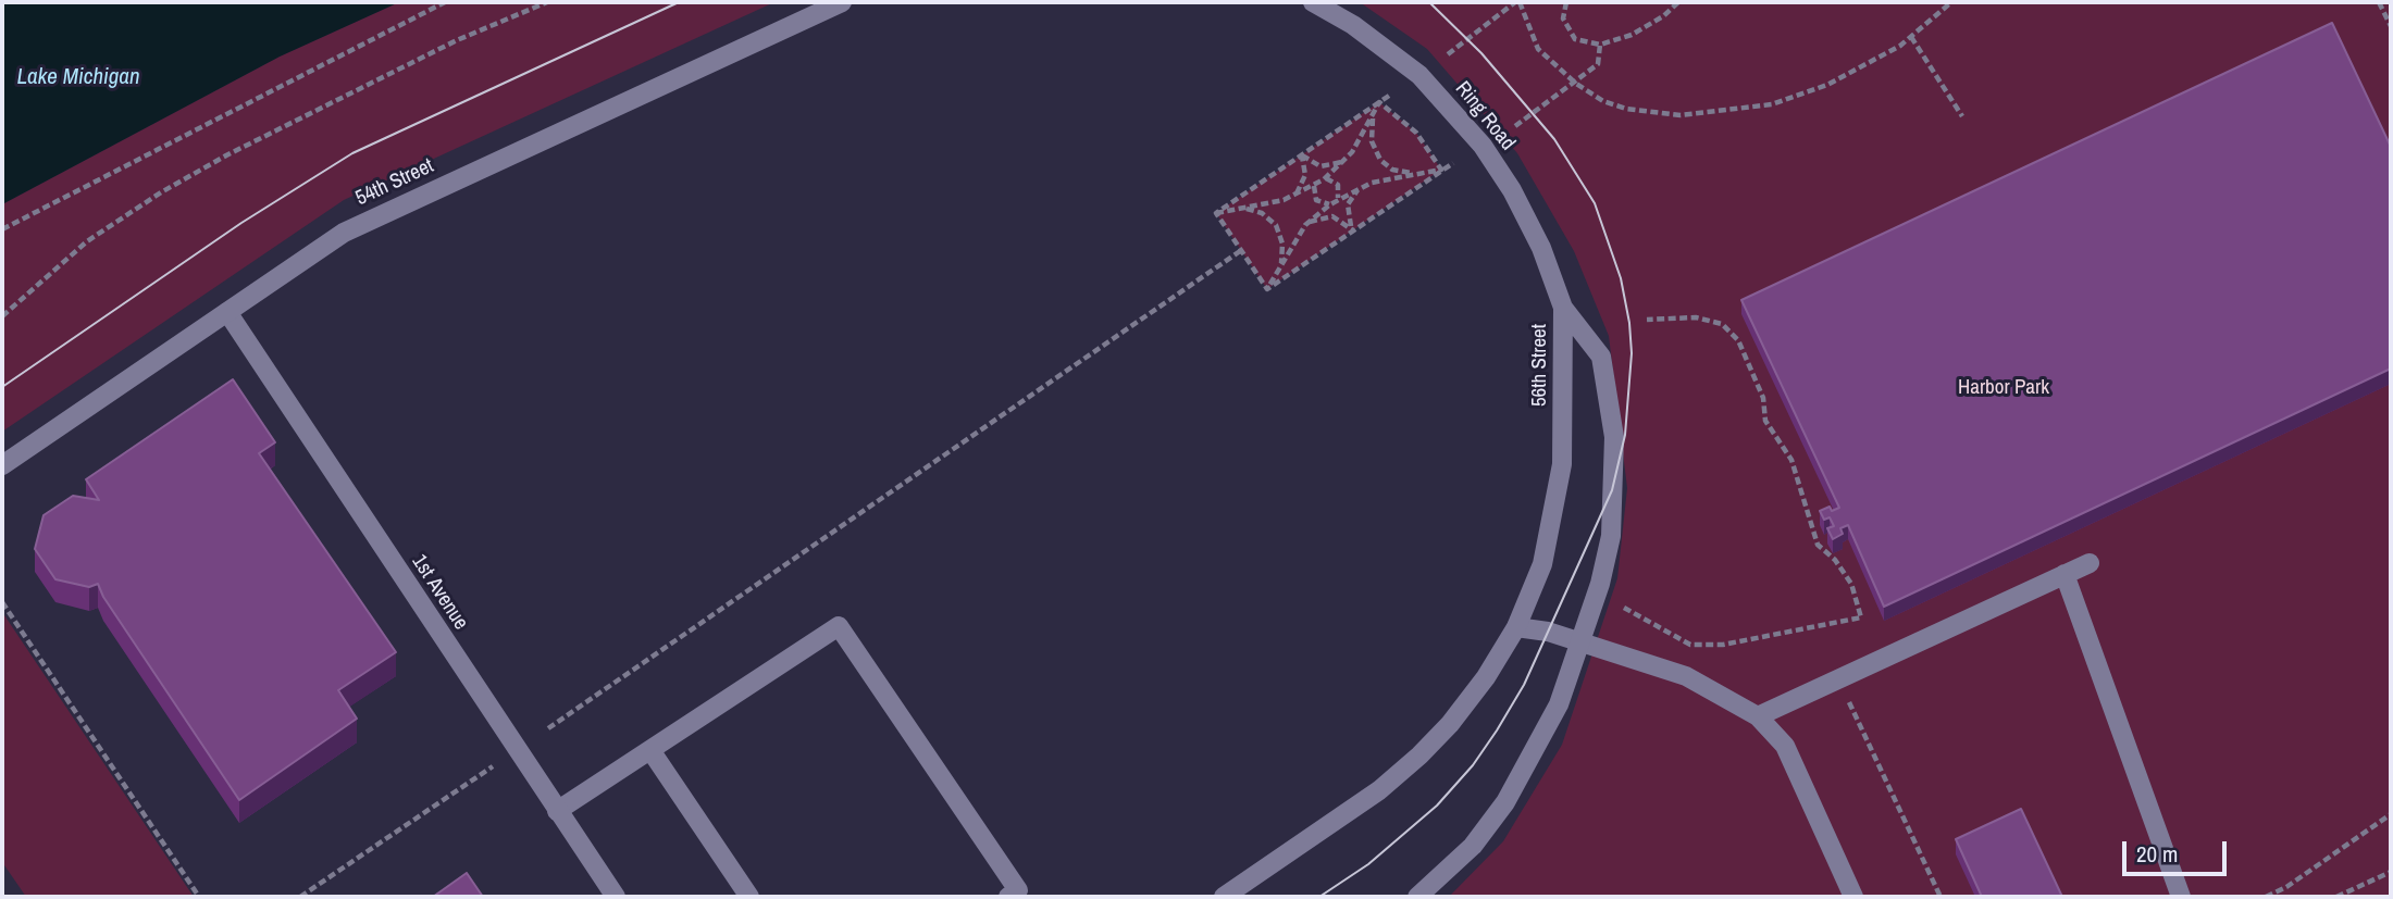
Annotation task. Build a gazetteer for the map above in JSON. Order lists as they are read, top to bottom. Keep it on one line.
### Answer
{"streets":{"street":["Ring Road","54th Street","56th Street","1st Avenue"]},"crossings":[["Ring Road","56th Street"],["54th Street","1st Avenue"]],"water":["Lake Michigan"],"parks":["Harbor Park"],"scale_bar":"20 m"}
